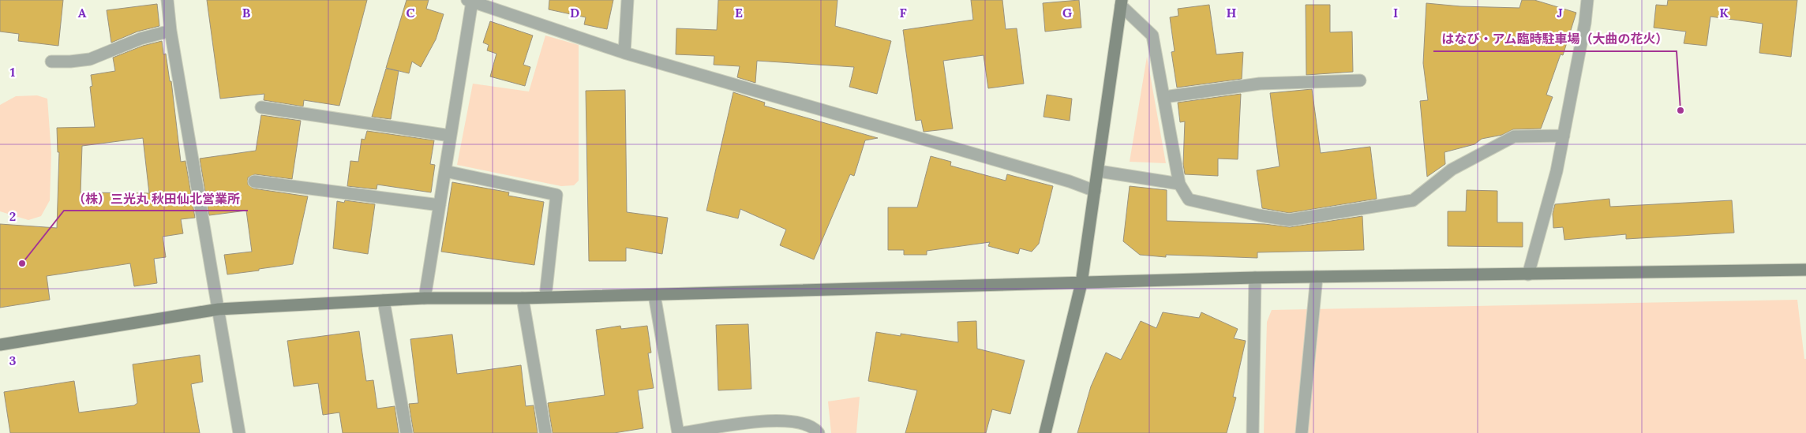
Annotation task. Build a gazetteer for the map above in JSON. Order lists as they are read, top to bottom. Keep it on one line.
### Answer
{"places":["はなび・アム臨時駐車場（大曲の花火）","（株）三光丸 秋田仙北営業所"],"grid":{"columns":["A","B","C","D","E","F","G","H","I","J","K"],"rows":["1","2","3"]}}
